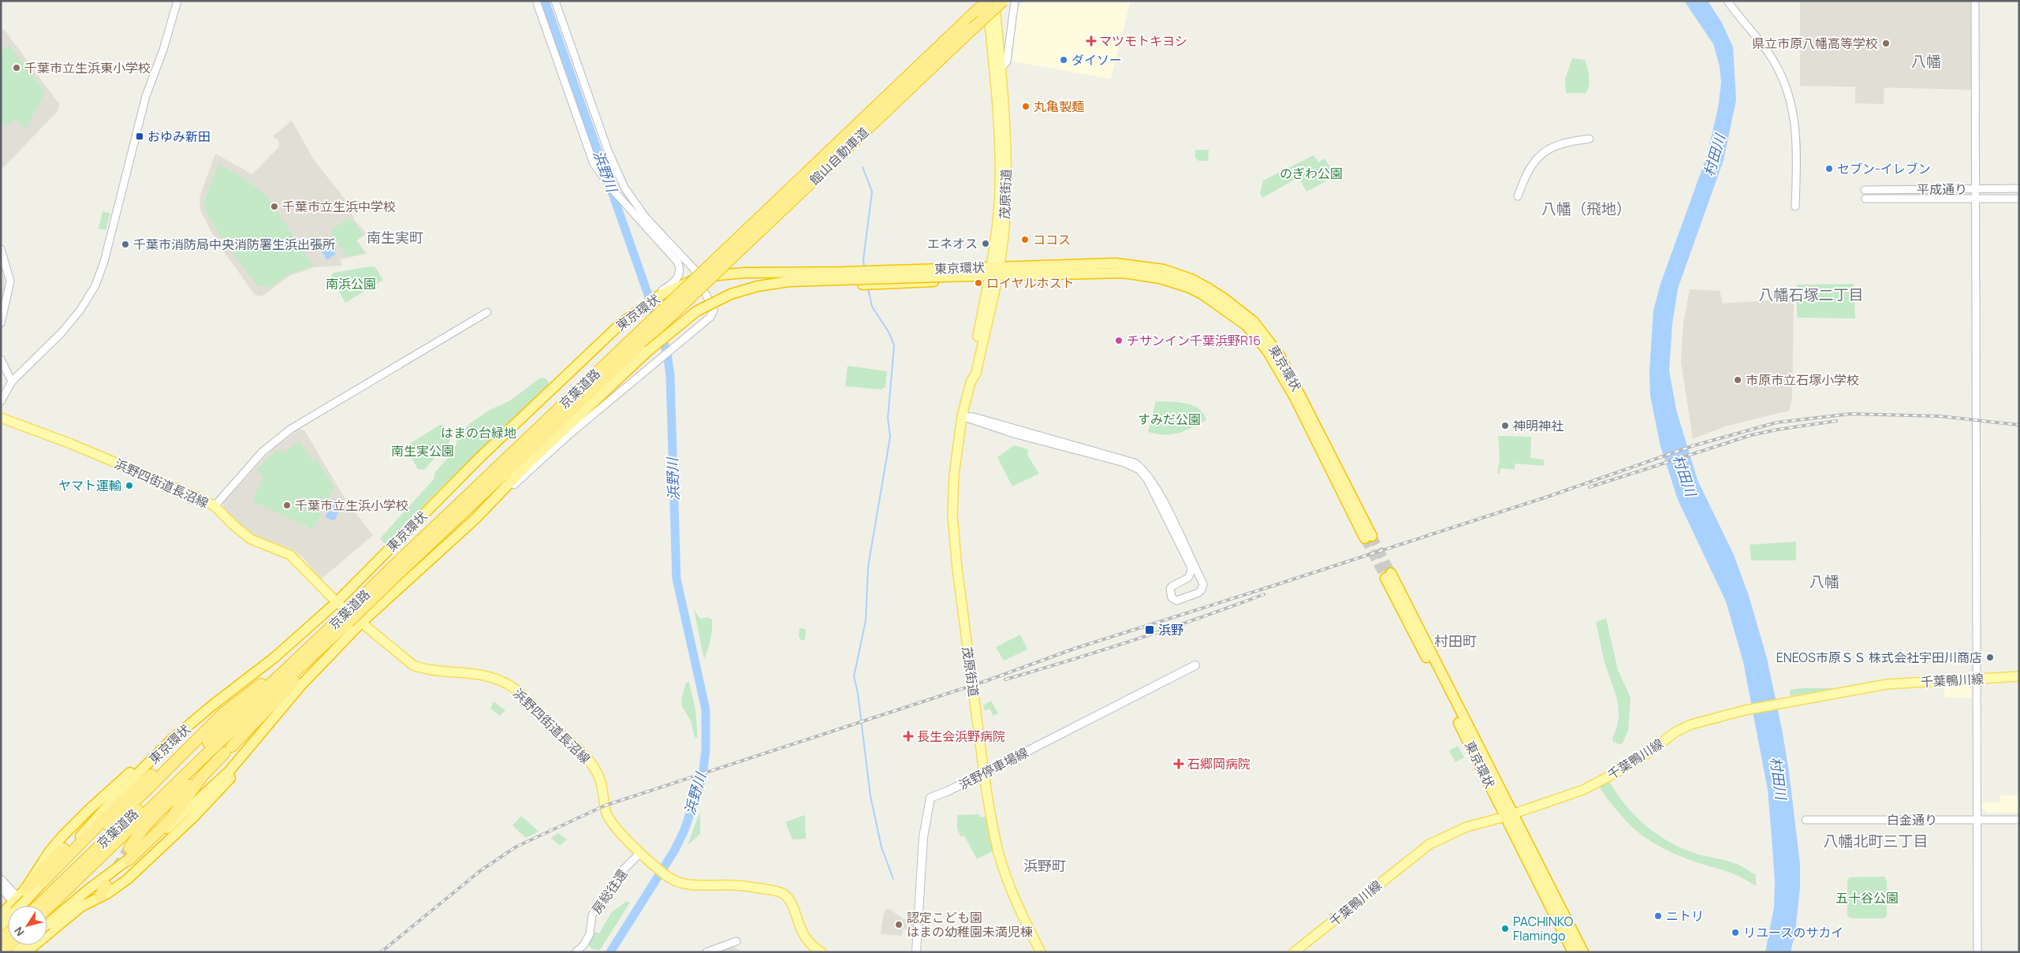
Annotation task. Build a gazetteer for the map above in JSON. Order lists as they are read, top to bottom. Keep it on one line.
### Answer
{"streets":{"highway":["館山自動車道","東京環状","京葉道路"],"main road":["茂原街道","浜野四街道長沼線","千葉鴨川線","浜野停車場線"],"street":["平成通り","白金通り","房総往還"]},"crossings":[["館山自動車道","茂原街道"],["館山自動車道","京葉道路"],["茂原街道","東京環状"],["茂原街道","浜野停車場線"],["東京環状","京葉道路"],["東京環状","浜野四街道長沼線"],["東京環状","千葉鴨川線"],["浜野四街道長沼線","房総往還"]],"districts":["八幡","八幡（飛地）","南生実町","八幡石塚二丁目","八幡","村田町","八幡北町三丁目","浜野町"],"water":["村田川","浜野川"],"parks":["のぎわ公園","南浜公園","すみだ公園","はまの台緑地","南生実公園","五十谷公園"],"places":{"health":["マツモトキヨシ","長生会浜野病院","石郷岡病院"],"other":["県立市原八幡高等学校","ダイソー","千葉市立生浜東小学校","丸亀製麺","セブン-イレブン","千葉市立生浜中学校","ココス","エネオス","千葉市消防局中央消防署生浜出張所","ロイヤルホスト","チサンイン千葉浜野R16","市原市立石塚小学校","神明神社","ヤマト運輸","千葉市立生浜小学校","ENEOS市原ＳＳ 株式会社宇田川商店","ニトリ","認定こども園 はまの幼稚園未満児棟","PACHINKO Flamingo","リユースのサカイ"],"transit":["おゆみ新田","浜野"]},"north":"bottom left"}
